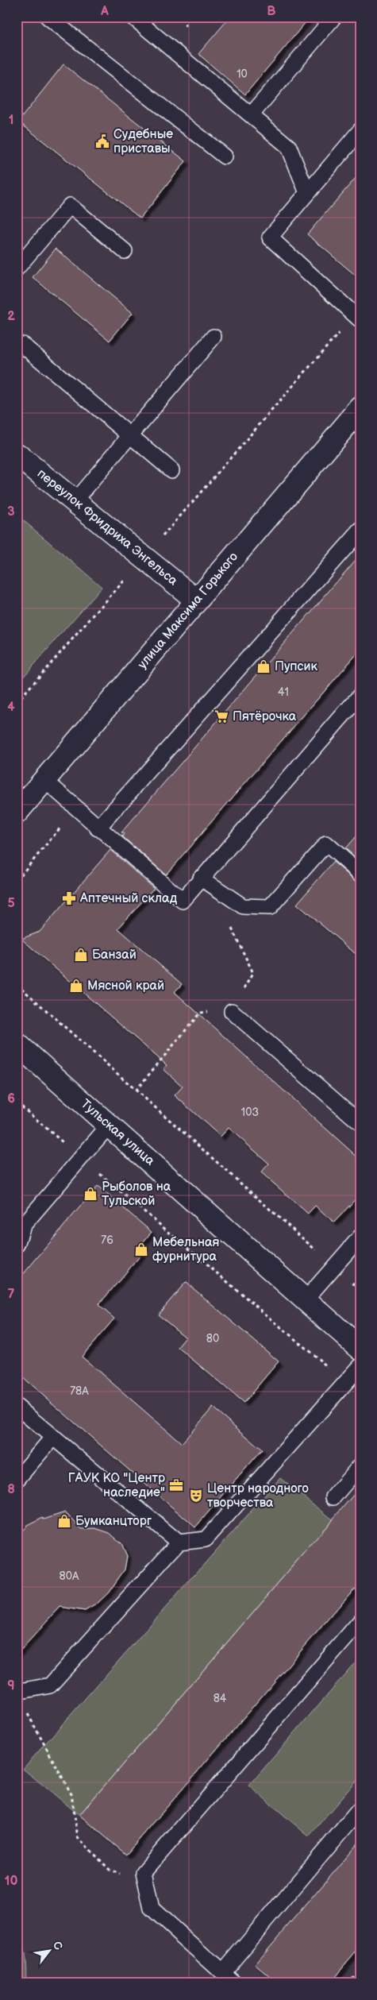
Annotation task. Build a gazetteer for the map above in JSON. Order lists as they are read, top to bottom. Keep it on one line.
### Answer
{"streets":{"street":["переулок Фридриха Энгельса","улица Максима Горького","Тульская улица"]},"crossings":[["переулок Фридриха Энгельса","улица Максима Горького"]],"places":{"public building":["Судебные приставы"],"shop":["Пупсик","Банзай","Мясной край","Рыболов на Тульской","Мебельная фурнитура","Бумканцторг"],"supermarket":["Пятёрочка"],"pharmacy":["Аптечный склад"],"office":["ГАУК КО \"Центр наследие\""],"theatre":["Центр народного творчества"]},"house_numbers":["10","41","103","76","80","78А","80А","84"],"north":"top right","grid":{"columns":["A","B"],"rows":["1","2","3","4","5","6","7","8","9","10"]}}
